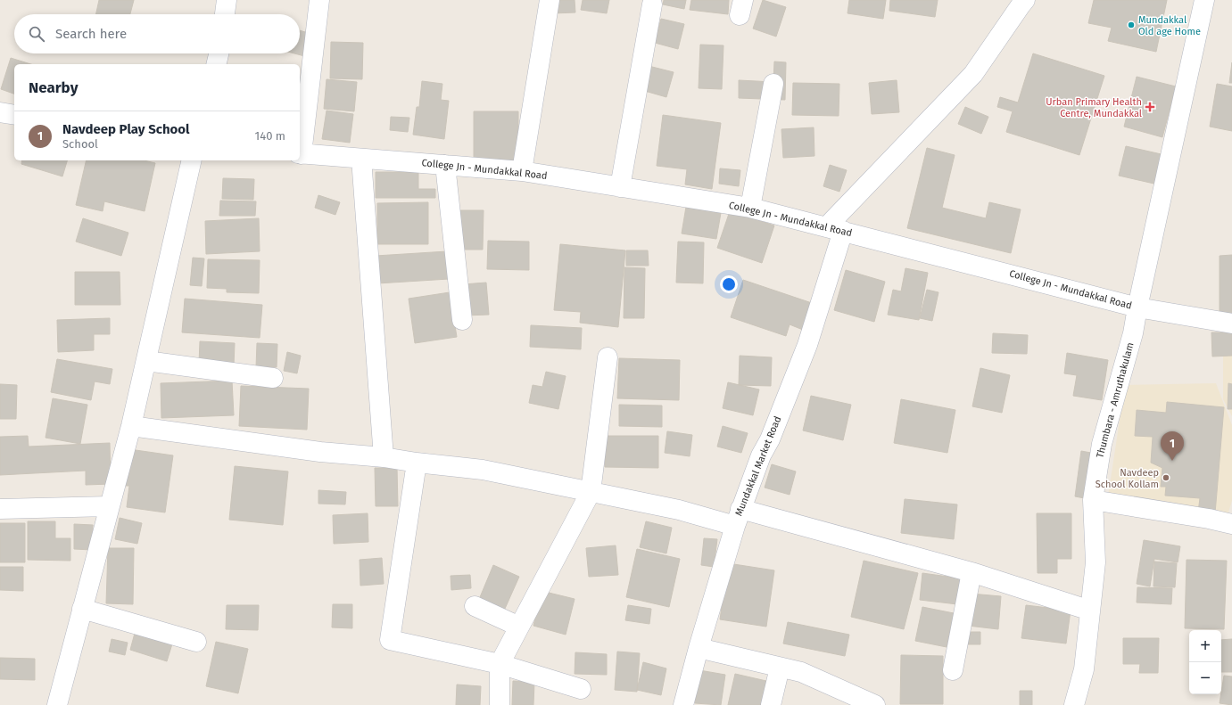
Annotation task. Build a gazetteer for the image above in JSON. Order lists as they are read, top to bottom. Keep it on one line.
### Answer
{"streets":{"street":["College Jn - Mundakkal Road","Thumbara - Amruthakulam","Mundakkal Market Road"]},"crossings":[["College Jn - Mundakkal Road","Thumbara - Amruthakulam"],["College Jn - Mundakkal Road","Mundakkal Market Road"]],"places":{"other":["Mundakkal Old age Home","Navdeep School Kollam"],"health":["Urban Primary Health Centre, Mundakkal"]},"page":{"search":"Search here","heading":"Nearby","list":[{"mark":"1","name":"Navdeep Play School","note":"School","value":"140 m"}],"pins":"1","map_buttons":["+","−"]}}
